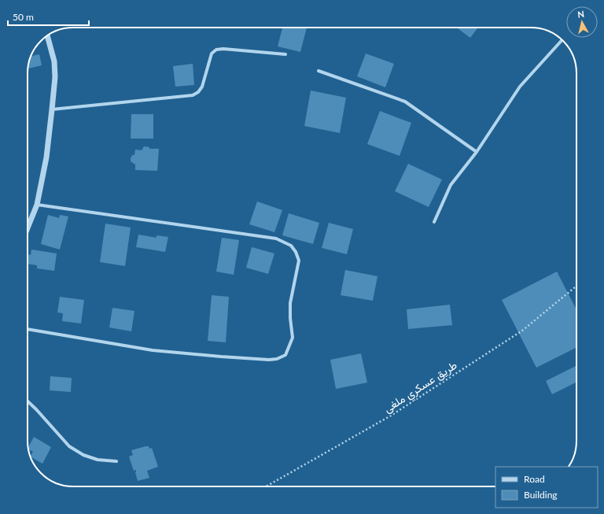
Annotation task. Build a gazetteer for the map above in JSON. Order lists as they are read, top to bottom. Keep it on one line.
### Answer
{"streets":{"path":["طريق عسكري ملغى"]},"legend":["Road","Building"],"scale_bar":"50 m","north":"top"}
